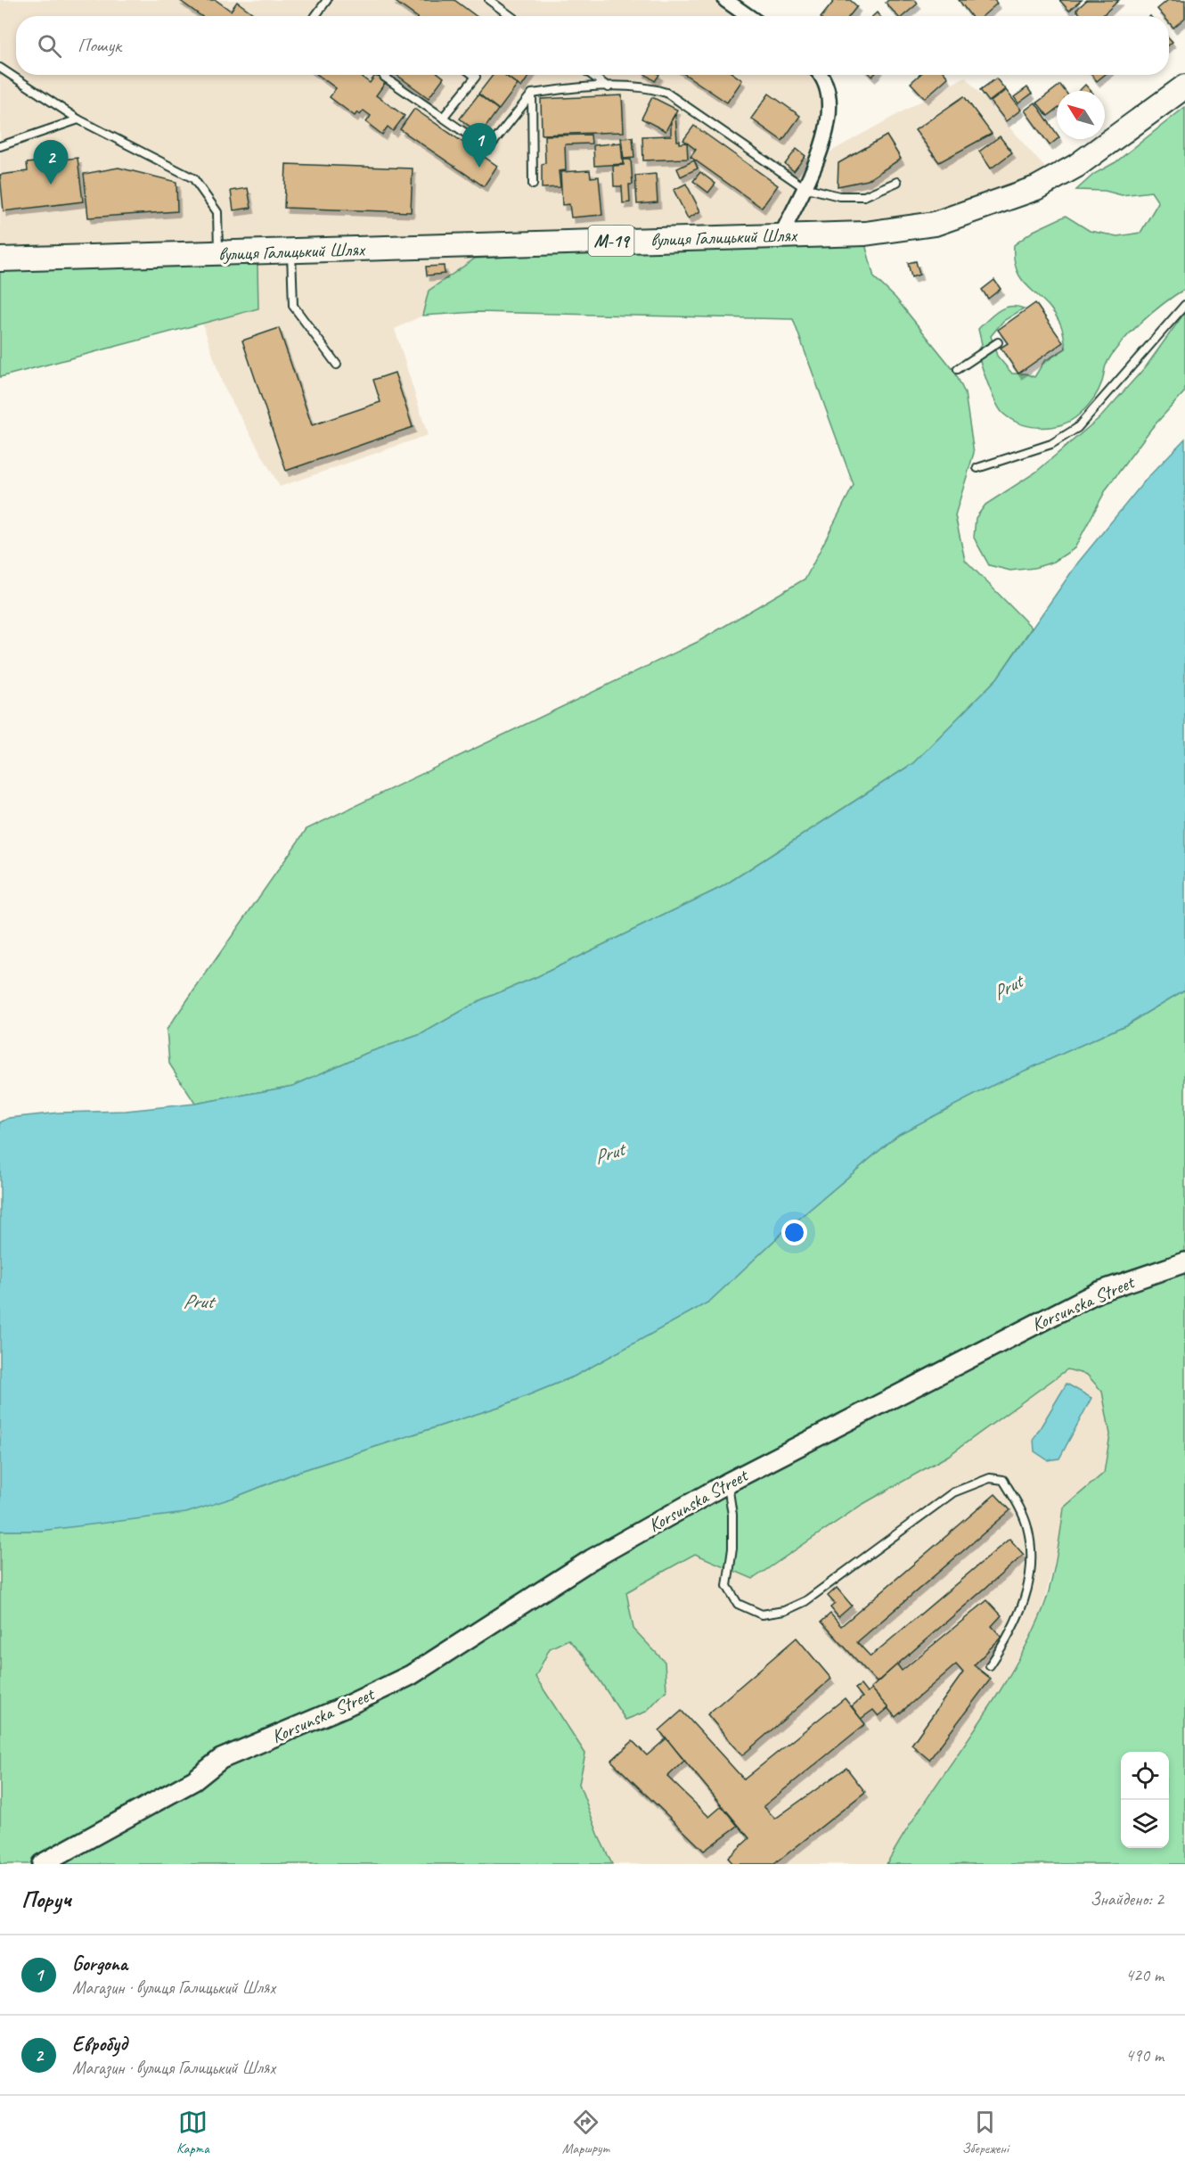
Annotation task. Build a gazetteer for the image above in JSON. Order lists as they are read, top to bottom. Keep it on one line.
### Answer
{"streets":{"highway":["вулиця Галицький Шлях","М-19"],"main road":["Korsunska Street"]},"water":["Prut"],"north":"top left","page":{"search":"Пошук","pins":["1","2"],"heading":["Поруч","Знайдено: 2"],"list":[{"mark":"1","name":"Gorgona","note":"Магазин · вулиця Галицький Шлях","value":"420 m"},{"mark":"2","name":"Евробуд","note":"Магазин · вулиця Галицький Шлях","value":"490 m"}],"nav":["Карта","Маршрут","Збережені"]}}
